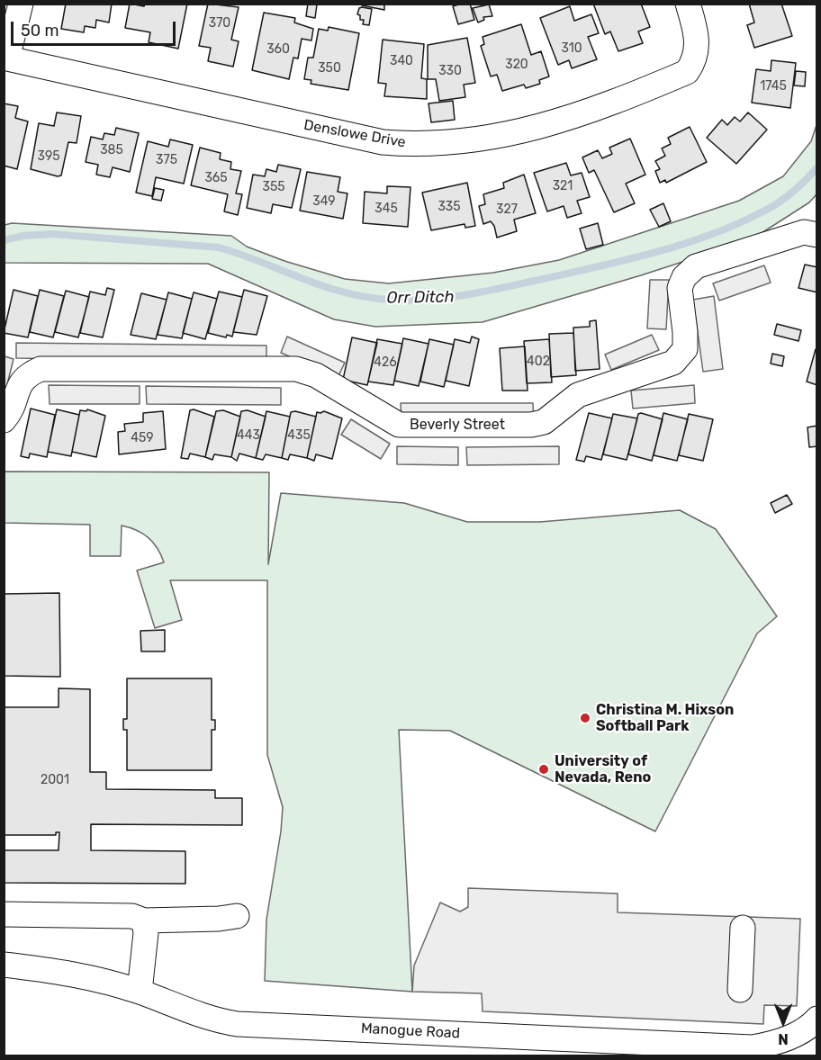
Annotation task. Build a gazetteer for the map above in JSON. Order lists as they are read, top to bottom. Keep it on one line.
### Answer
{"streets":{"street":["Denslowe Drive","Beverly Street","Manogue Road"]},"water":["Orr Ditch"],"places":["Christina M. Hixson Softball Park","University of Nevada, Reno"],"house_numbers":["370","310","360","340","320","350","330","1745","385","395","375","365","321","355","349","335","345","327","402","426","443","435","459","2001"],"scale_bar":"50 m","north":"bottom"}
